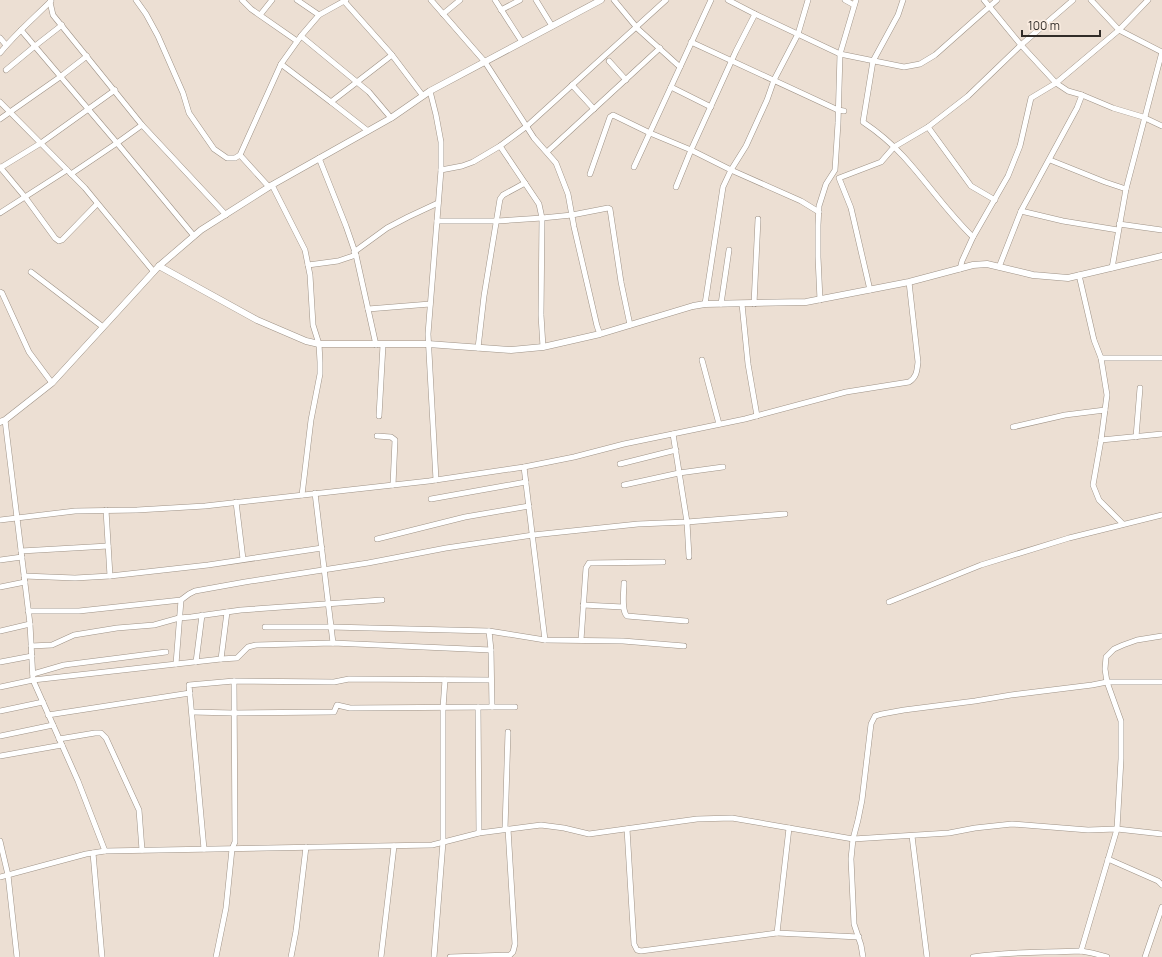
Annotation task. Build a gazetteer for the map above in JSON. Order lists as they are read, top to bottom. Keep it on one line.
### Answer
{"scale_bar":"100 m"}
